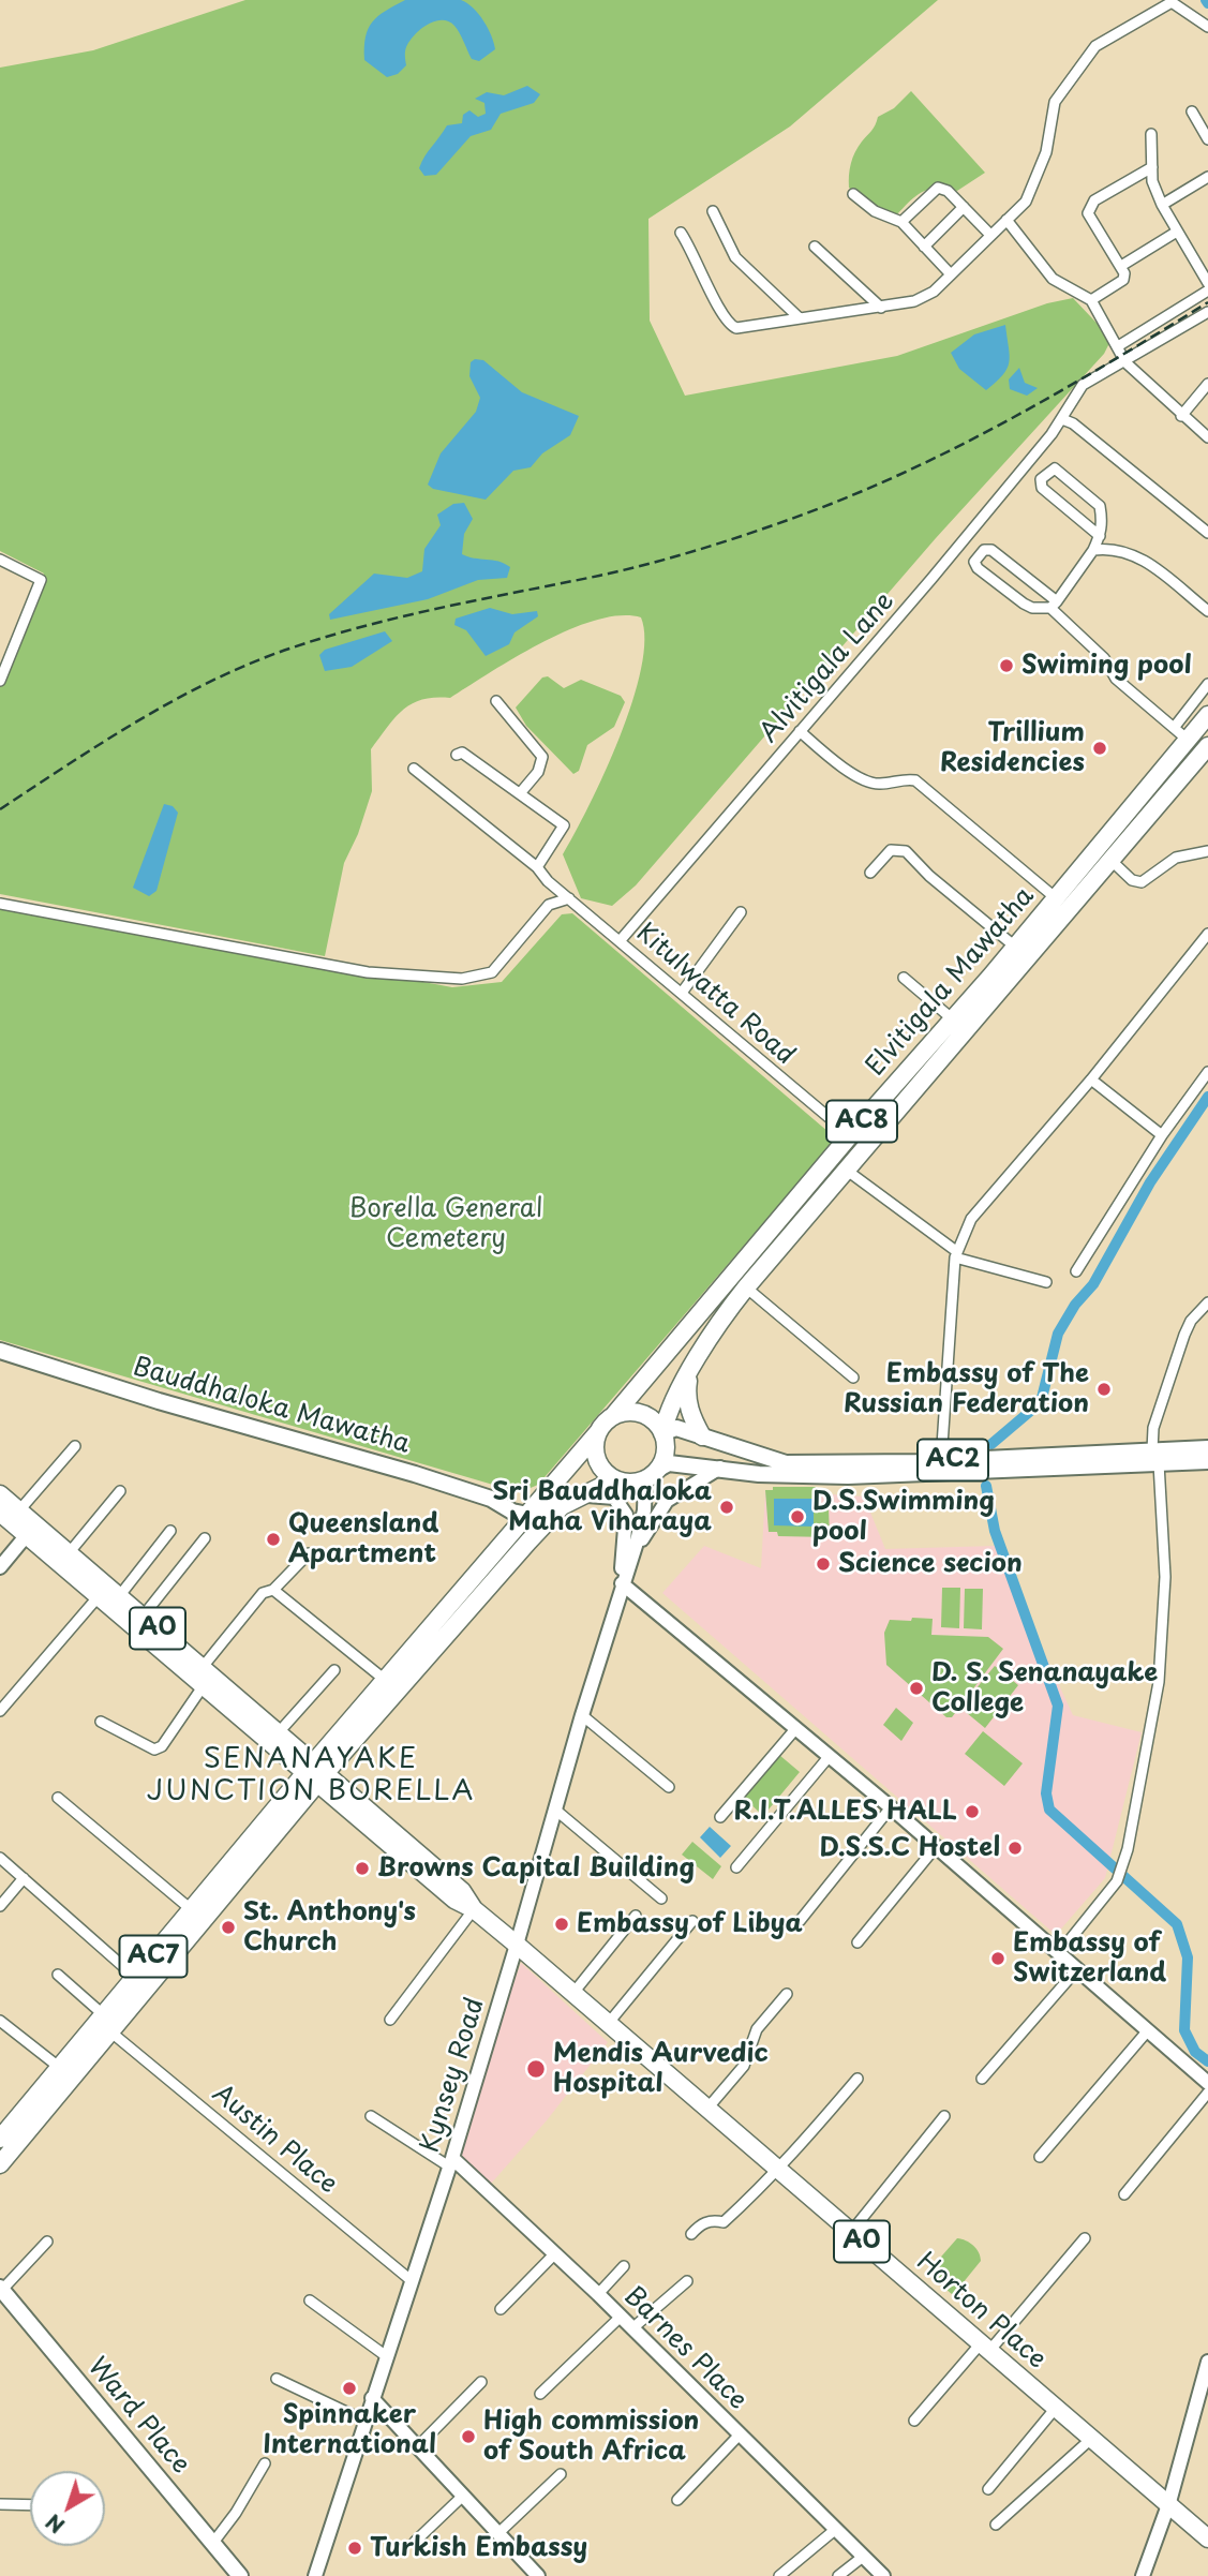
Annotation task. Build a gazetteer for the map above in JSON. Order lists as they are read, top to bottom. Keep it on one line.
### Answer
{"streets":{"highway":["Elvitigala Mawatha","AC8","A0","AC7","Horton Place"],"main road":["Bauddhaloka Mawatha","AC2","Ward Place"],"street":["Alvitigala Lane","Kitulwatta Road","Kynsey Road","Austin Place","Barnes Place"]},"crossings":[["Alvitigala Lane","Kitulwatta Road"],["Elvitigala Mawatha","Kitulwatta Road"],["Elvitigala Mawatha","AC2"],["Elvitigala Mawatha","AC7"],["Elvitigala Mawatha","Kynsey Road"],["Bauddhaloka Mawatha","AC7"],["AC2","AC7"],["AC2","Kynsey Road"],["A0","AC7"],["A0","Kynsey Road"],["A0","Horton Place"],["AC7","Kynsey Road"],["AC7","Austin Place"],["Kynsey Road","Austin Place"],["Kynsey Road","Horton Place"],["Kynsey Road","Barnes Place"]],"districts":["SENANAYAKE JUNCTION BORELLA"],"parks":["Borella General Cemetery"],"places":["Swiming pool","Trillium Residencies","Embassy of The Russian Federation","Sri Bauddhaloka Maha Viharaya","D.S.Swimming pool","Queensland Apartment","Science secion","D. S. Senanayake College","R.I.T.ALLES HALL","D.S.S.C Hostel","Browns Capital Building","Embassy of Libya","St. Anthony's Church","Embassy of Switzerland","Mendis Aurvedic Hospital","Spinnaker International","High commission of South Africa","Turkish Embassy"],"north":"bottom left"}
